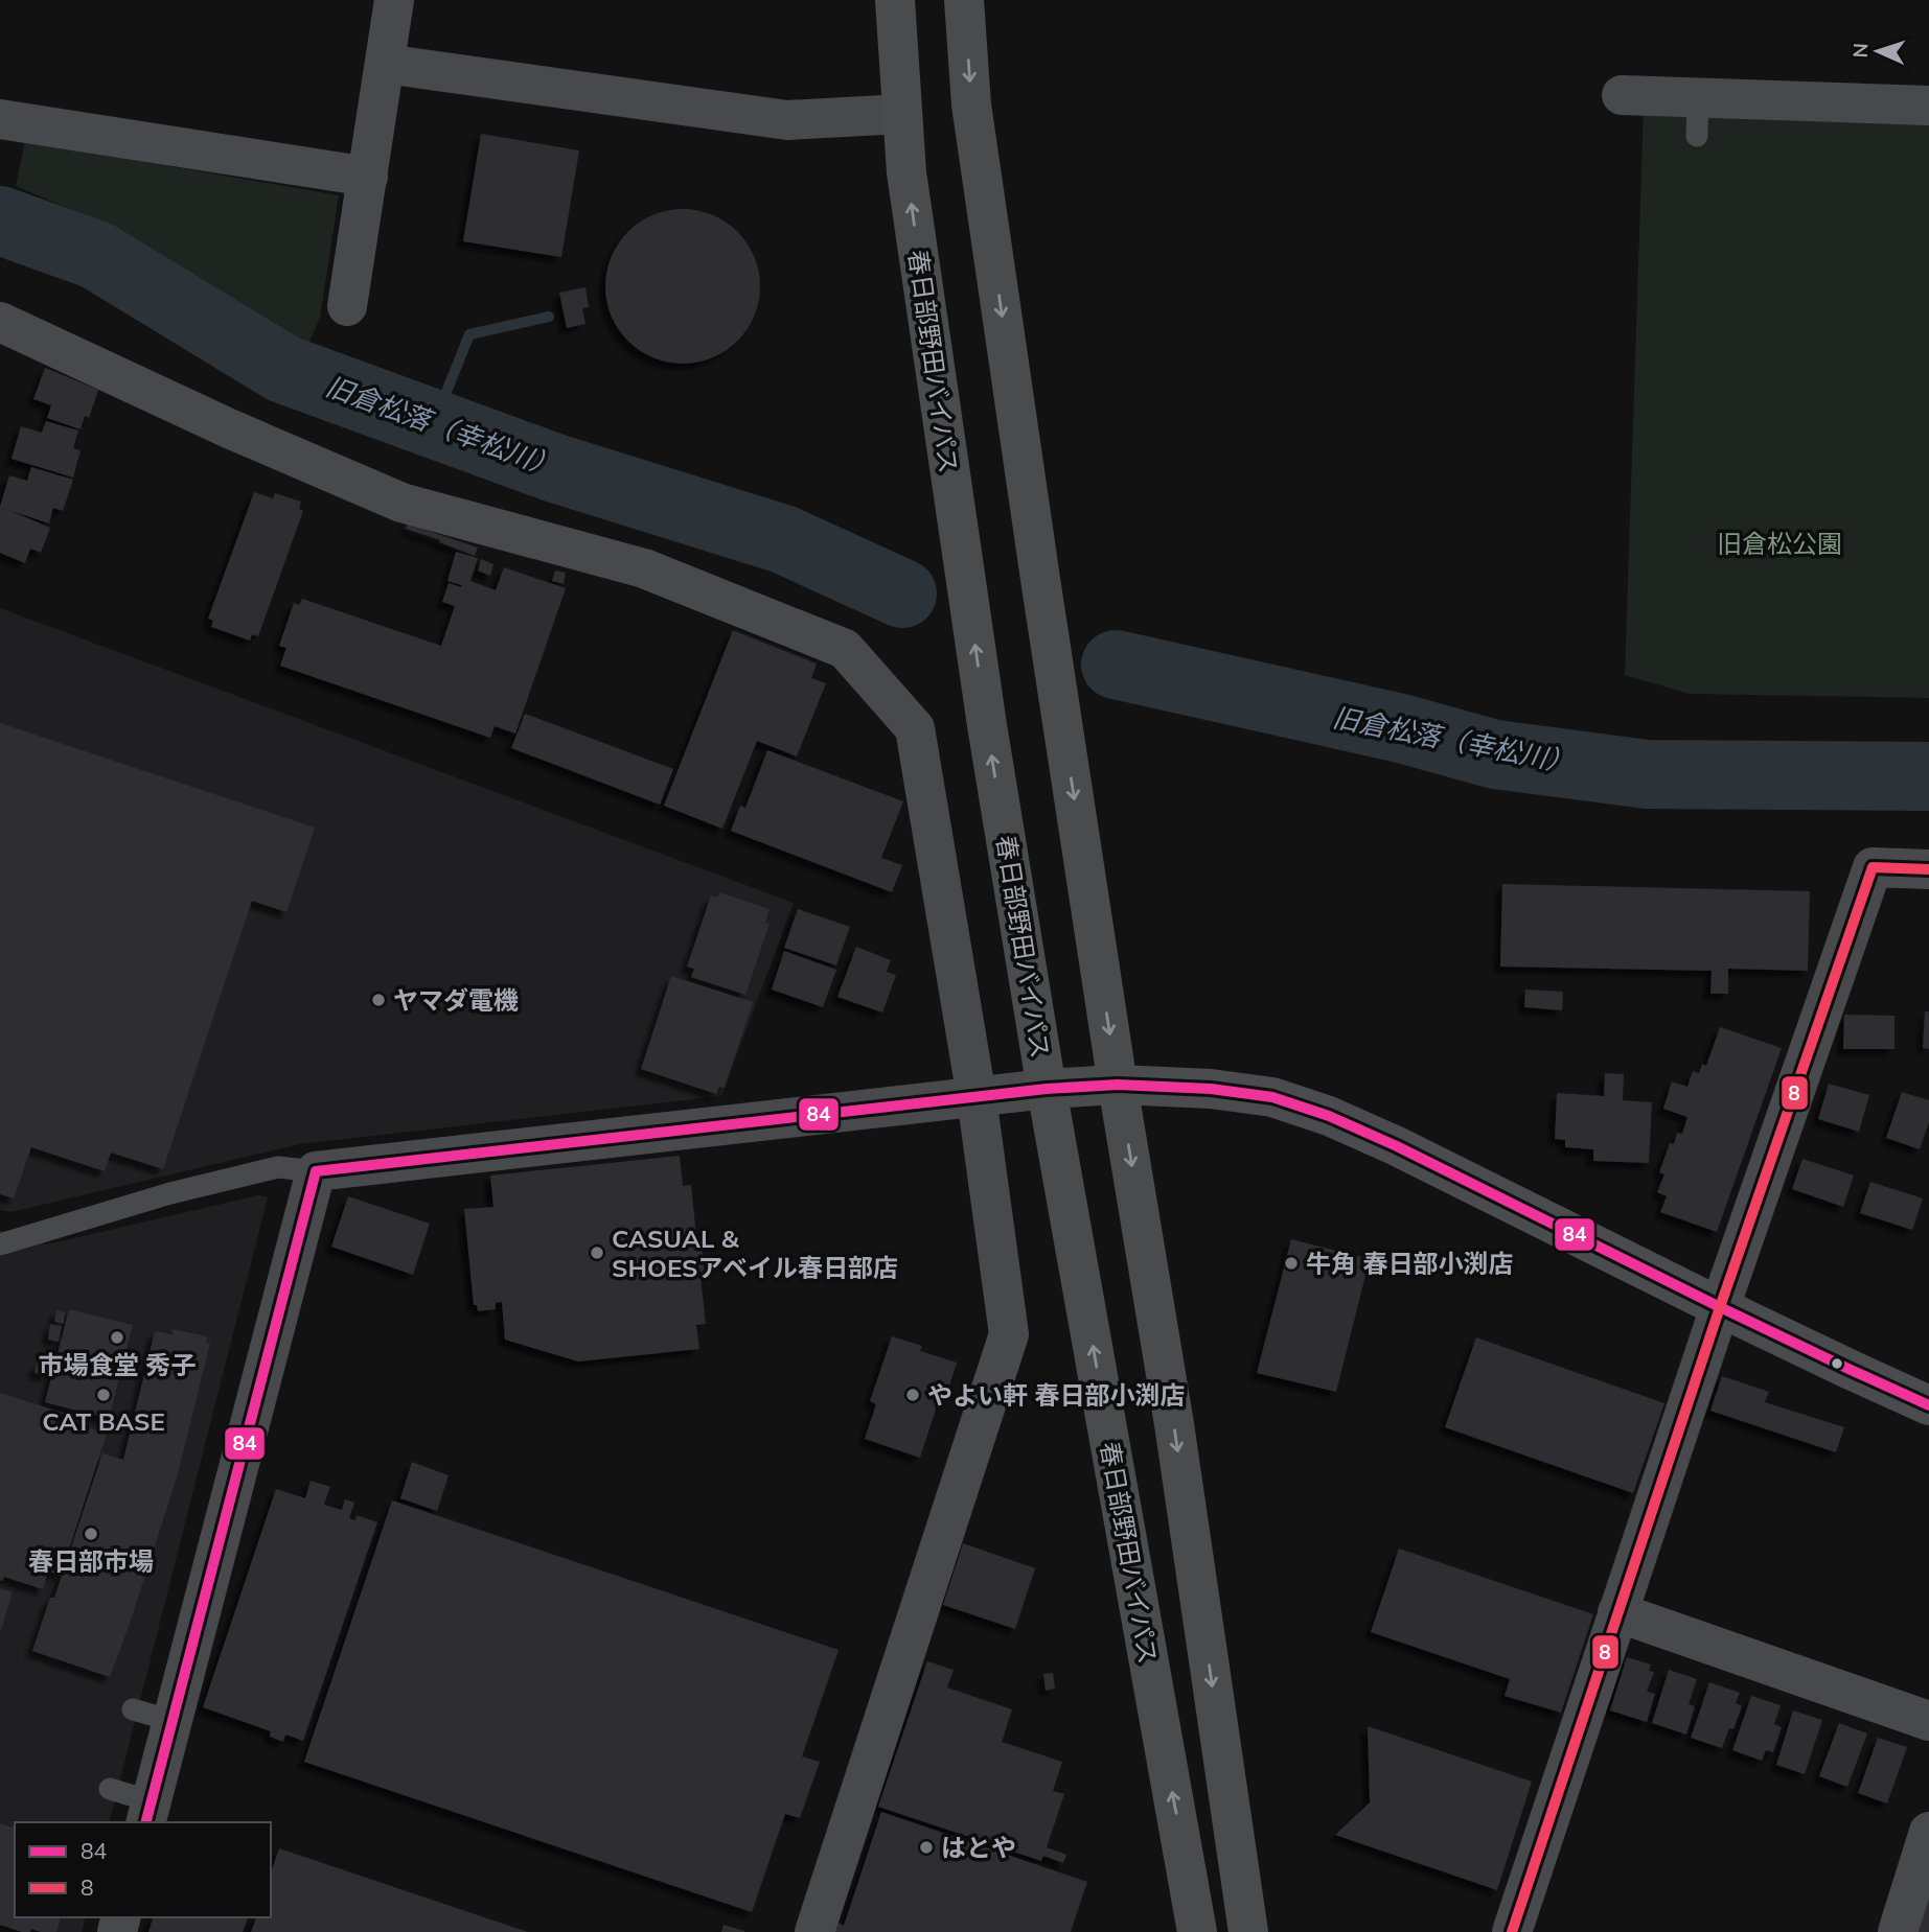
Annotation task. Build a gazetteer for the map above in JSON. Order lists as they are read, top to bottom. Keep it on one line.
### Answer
{"streets":{"highway":["春日部野田バイパス"]},"water":["旧倉松落（幸松川）"],"parks":["旧倉松公園"],"places":["ヤマダ電機","CASUAL & SHOESアベイル春日部店","牛角 春日部小渕店","市場食堂 秀子","CAT BASE","やよい軒 春日部小渕店","春日部市場","はとや"],"lines":["transit line 8","transit line 84"],"legend":["84","8"],"north":"left"}
